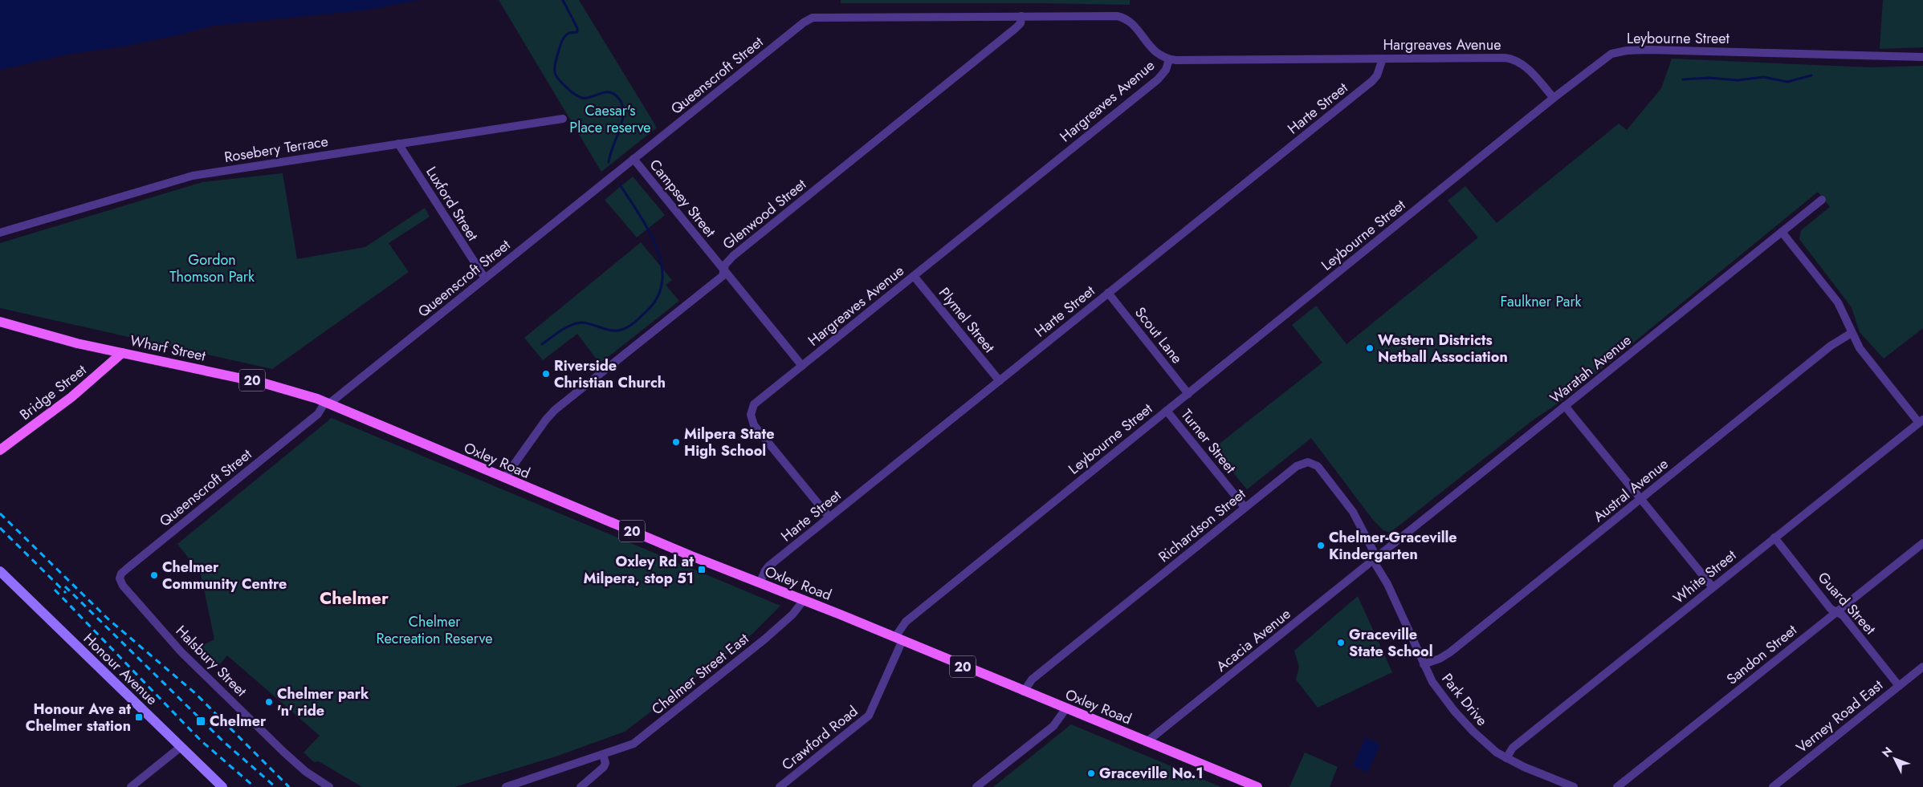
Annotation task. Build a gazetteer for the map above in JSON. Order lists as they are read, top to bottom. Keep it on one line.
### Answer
{"streets":{"main road":["Wharf Street","20","Bridge Street","Oxley Road","Honour Avenue"],"street":["Leybourne Street","Hargreaves Avenue","Queenscroft Street","Harte Street","Rosebery Terrace","Campsey Street","Luxford Street","Glenwood Street","Plymel Street","Scout Lane","Waratah Avenue","Turner Street","Austral Avenue","Richardson Street","White Street","Guard Street","Acacia Avenue","Sandon Street","Halsbury Street","Chelmer Street East","Park Drive","Verney Road East","Crawford Road"]},"crossings":[["Leybourne Street","Hargreaves Avenue"],["Leybourne Street","Scout Lane"],["Leybourne Street","Turner Street"],["Leybourne Street","Oxley Road"],["Leybourne Street","Crawford Road"],["Hargreaves Avenue","Queenscroft Street"],["Hargreaves Avenue","Harte Street"],["Hargreaves Avenue","Campsey Street"],["Hargreaves Avenue","Plymel Street"],["Queenscroft Street","Campsey Street"],["Queenscroft Street","Luxford Street"],["Queenscroft Street","Glenwood Street"],["Queenscroft Street","Wharf Street"],["Queenscroft Street","Oxley Road"],["Queenscroft Street","Halsbury Street"],["Harte Street","Plymel Street"],["Harte Street","Scout Lane"],["Harte Street","Oxley Road"],["Rosebery Terrace","Luxford Street"],["Campsey Street","Glenwood Street"],["Glenwood Street","Oxley Road"],["Wharf Street","Bridge Street"],["Wharf Street","Oxley Road"],["Waratah Avenue","Richardson Street"],["Waratah Avenue","Acacia Avenue"],["Waratah Avenue","Park Drive"],["Turner Street","Richardson Street"],["Oxley Road","Richardson Street"],["Oxley Road","Acacia Avenue"],["Oxley Road","Chelmer Street East"],["Oxley Road","Crawford Road"],["Austral Avenue","Park Drive"],["Richardson Street","Acacia Avenue"],["Richardson Street","Park Drive"],["White Street","Guard Street"],["White Street","Park Drive"],["Guard Street","Sandon Street"],["Guard Street","Verney Road East"],["Acacia Avenue","Park Drive"]],"districts":["Chelmer"],"parks":["Caesar's Place reserve","Gordon Thomson Park","Faulkner Park","Chelmer Recreation Reserve"],"places":{"other":["Western Districts Netball Association","Riverside Christian Church","Milpera State High School","Chelmer-Graceville Kindergarten","Chelmer Community Centre","Graceville State School","Chelmer park 'n' ride","Graceville No.1"],"transit":["Oxley Rd at Milpera, stop 51","Honour Ave at Chelmer station","Chelmer"]},"north":"top left"}
